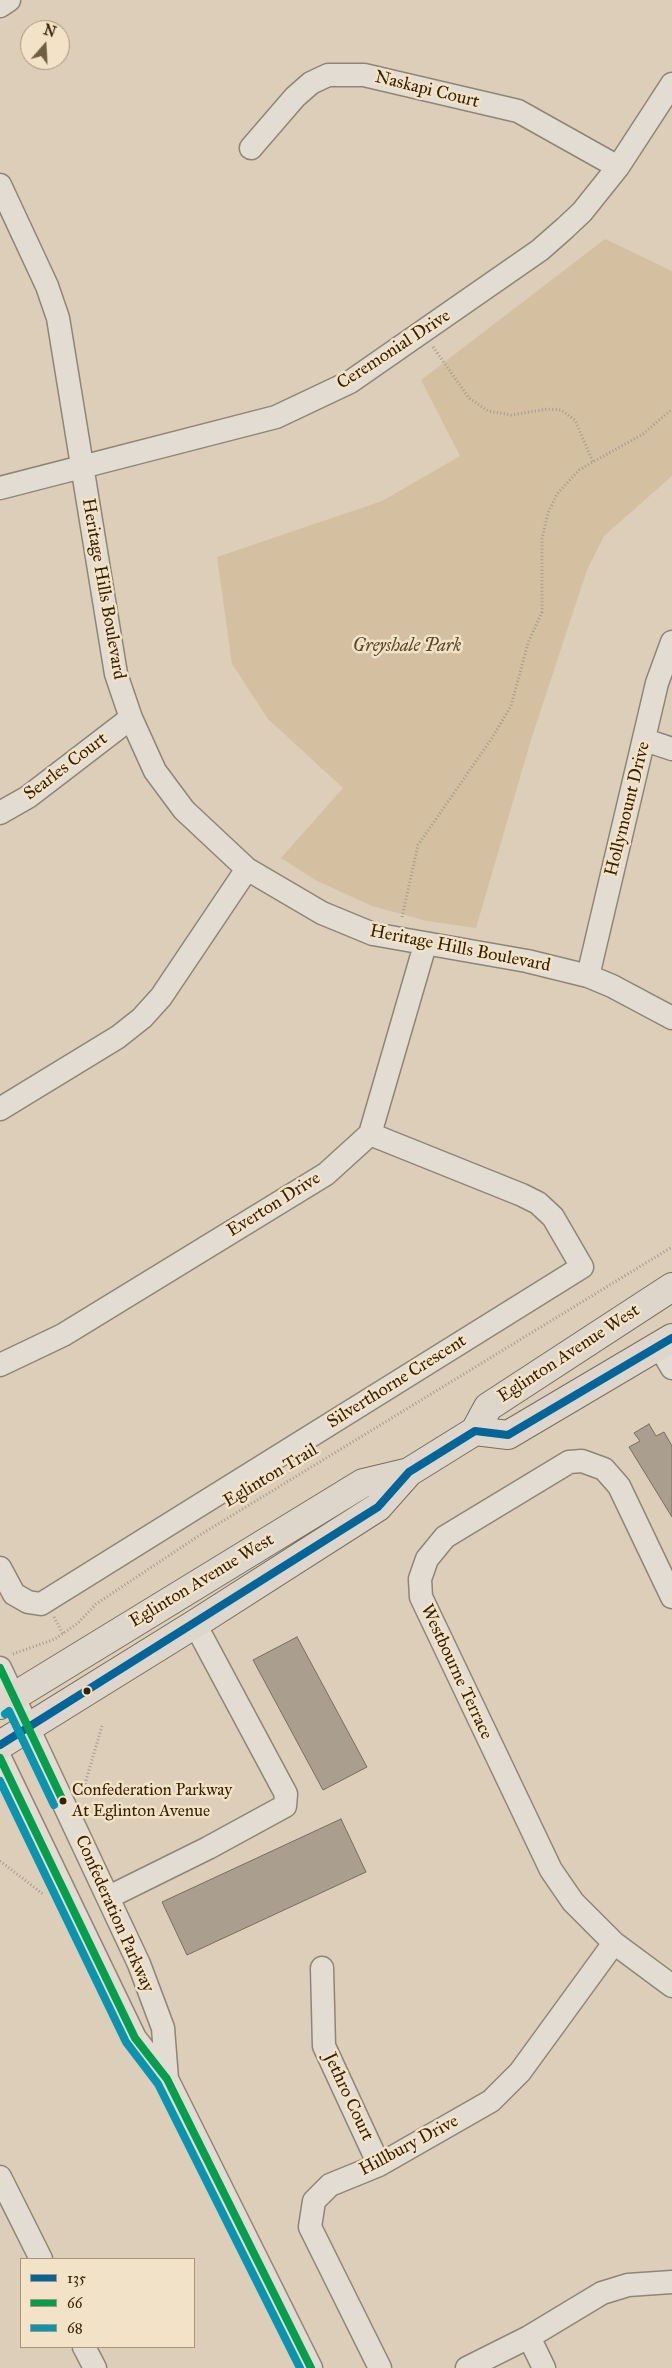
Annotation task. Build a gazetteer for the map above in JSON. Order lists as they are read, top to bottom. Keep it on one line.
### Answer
{"streets":{"main road":["Eglinton Avenue West"],"street":["Naskapi Court","Ceremonial Drive","Heritage Hills Boulevard","Searles Court","Hollymount Drive","Everton Drive","Silverthorne Crescent","Westbourne Terrace","Confederation Parkway","Jethro Court","Hillbury Drive"],"path":["Eglinton Trail"]},"crossings":[["Naskapi Court","Ceremonial Drive"],["Ceremonial Drive","Heritage Hills Boulevard"],["Heritage Hills Boulevard","Searles Court"],["Heritage Hills Boulevard","Hollymount Drive"],["Everton Drive","Silverthorne Crescent"],["Eglinton Avenue West","Confederation Parkway"],["Eglinton Trail","Confederation Parkway"],["Westbourne Terrace","Hillbury Drive"],["Jethro Court","Hillbury Drive"]],"parks":["Greyshale Park"],"places":["Confederation Parkway At Eglinton Avenue"],"lines":["transit line 135","transit line 66","transit line 68"],"legend":["135","66","68"],"north":"top"}
